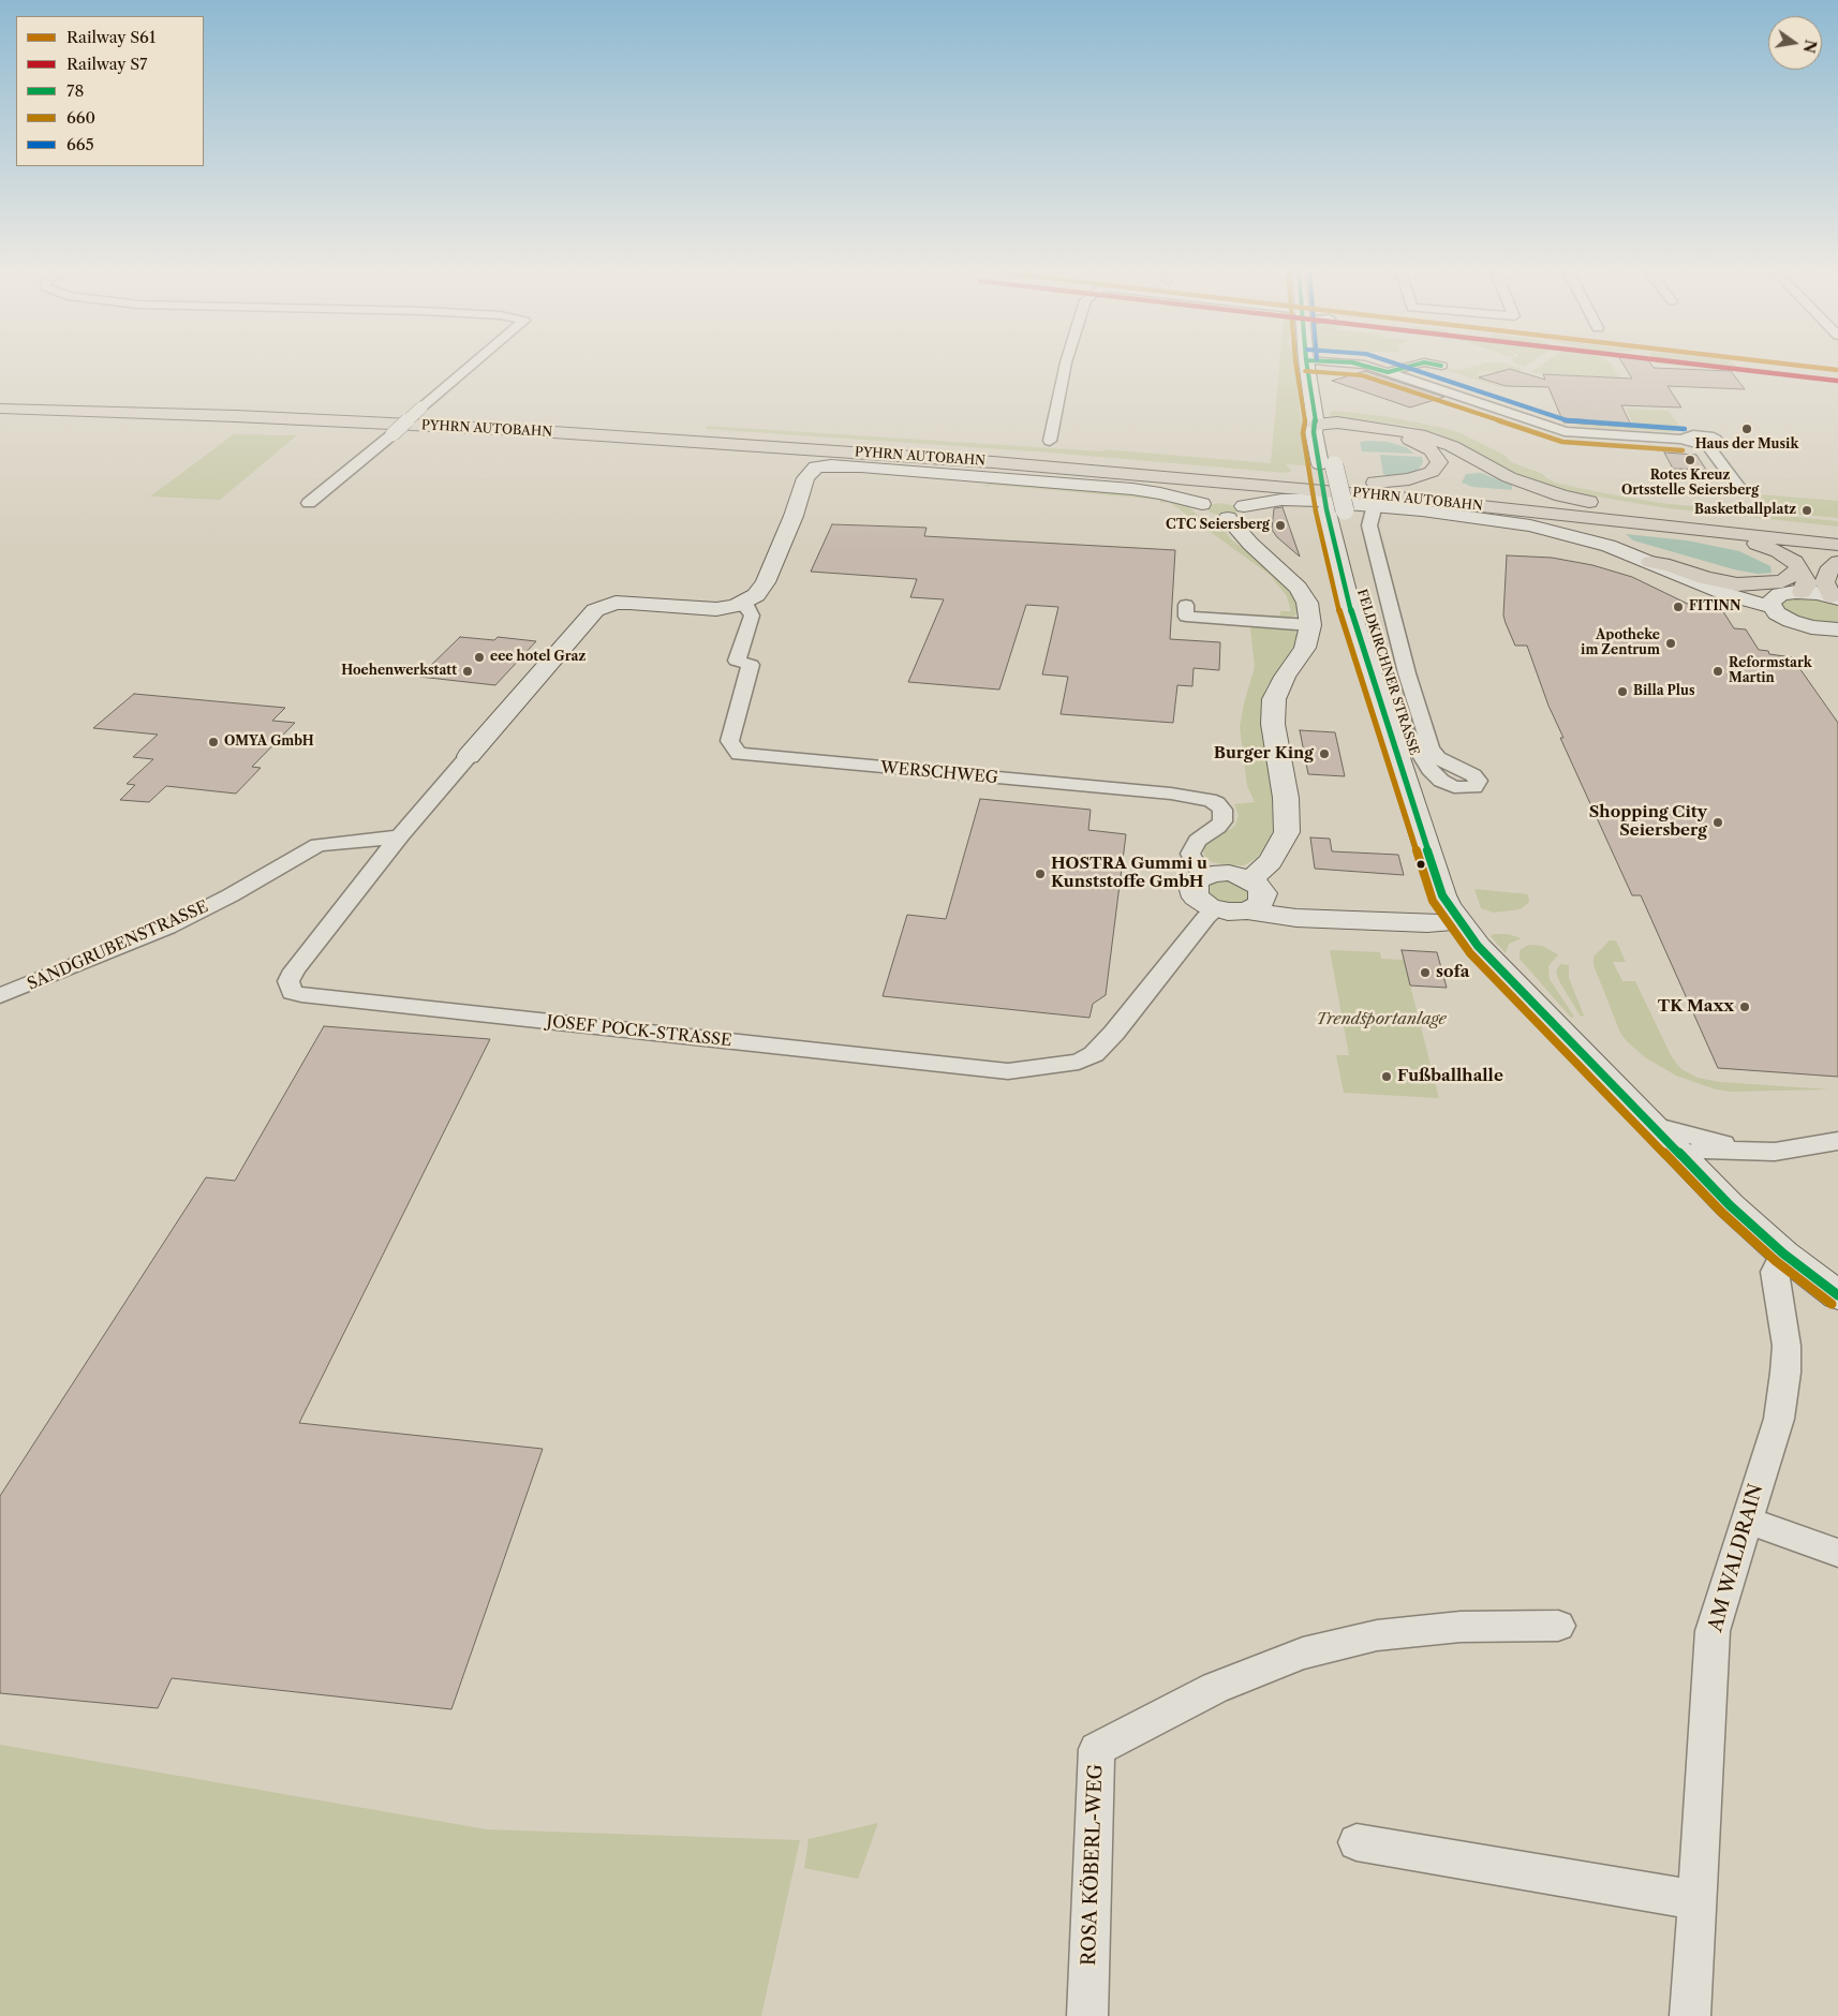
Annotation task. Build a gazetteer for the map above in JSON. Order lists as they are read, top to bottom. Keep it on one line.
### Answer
{"streets":{"highway":["PYHRN AUTOBAHN"],"main road":["FELDKIRCHNER STRASSE"],"street":["WERSCHWEG","SANDGRUBENSTRASSE","JOSEF POCK-STRASSE","AM WALDRAIN","ROSA KÖBERL-WEG"]},"crossings":[["FELDKIRCHNER STRASSE","AM WALDRAIN"],["SANDGRUBENSTRASSE","JOSEF POCK-STRASSE"]],"parks":["Trendsportanlage"],"places":["Haus der Musik","Rotes Kreuz Ortsstelle Seiersberg","Basketballplatz","CTC Seiersberg","FITINN","Apotheke im Zentrum","eee hotel Graz","Hoehenwerkstatt","Reformstark Martin","Billa Plus","OMYA GmbH","Burger King","Shopping City Seiersberg","HOSTRA Gummi u Kunststoffe GmbH","sofa","TK Maxx","Fußballhalle"],"lines":["rail line S61","rail line S7","transit line 78","transit line 660","transit line 665"],"legend":["Railway S61","Railway S7","78","660","665"],"north":"right"}
